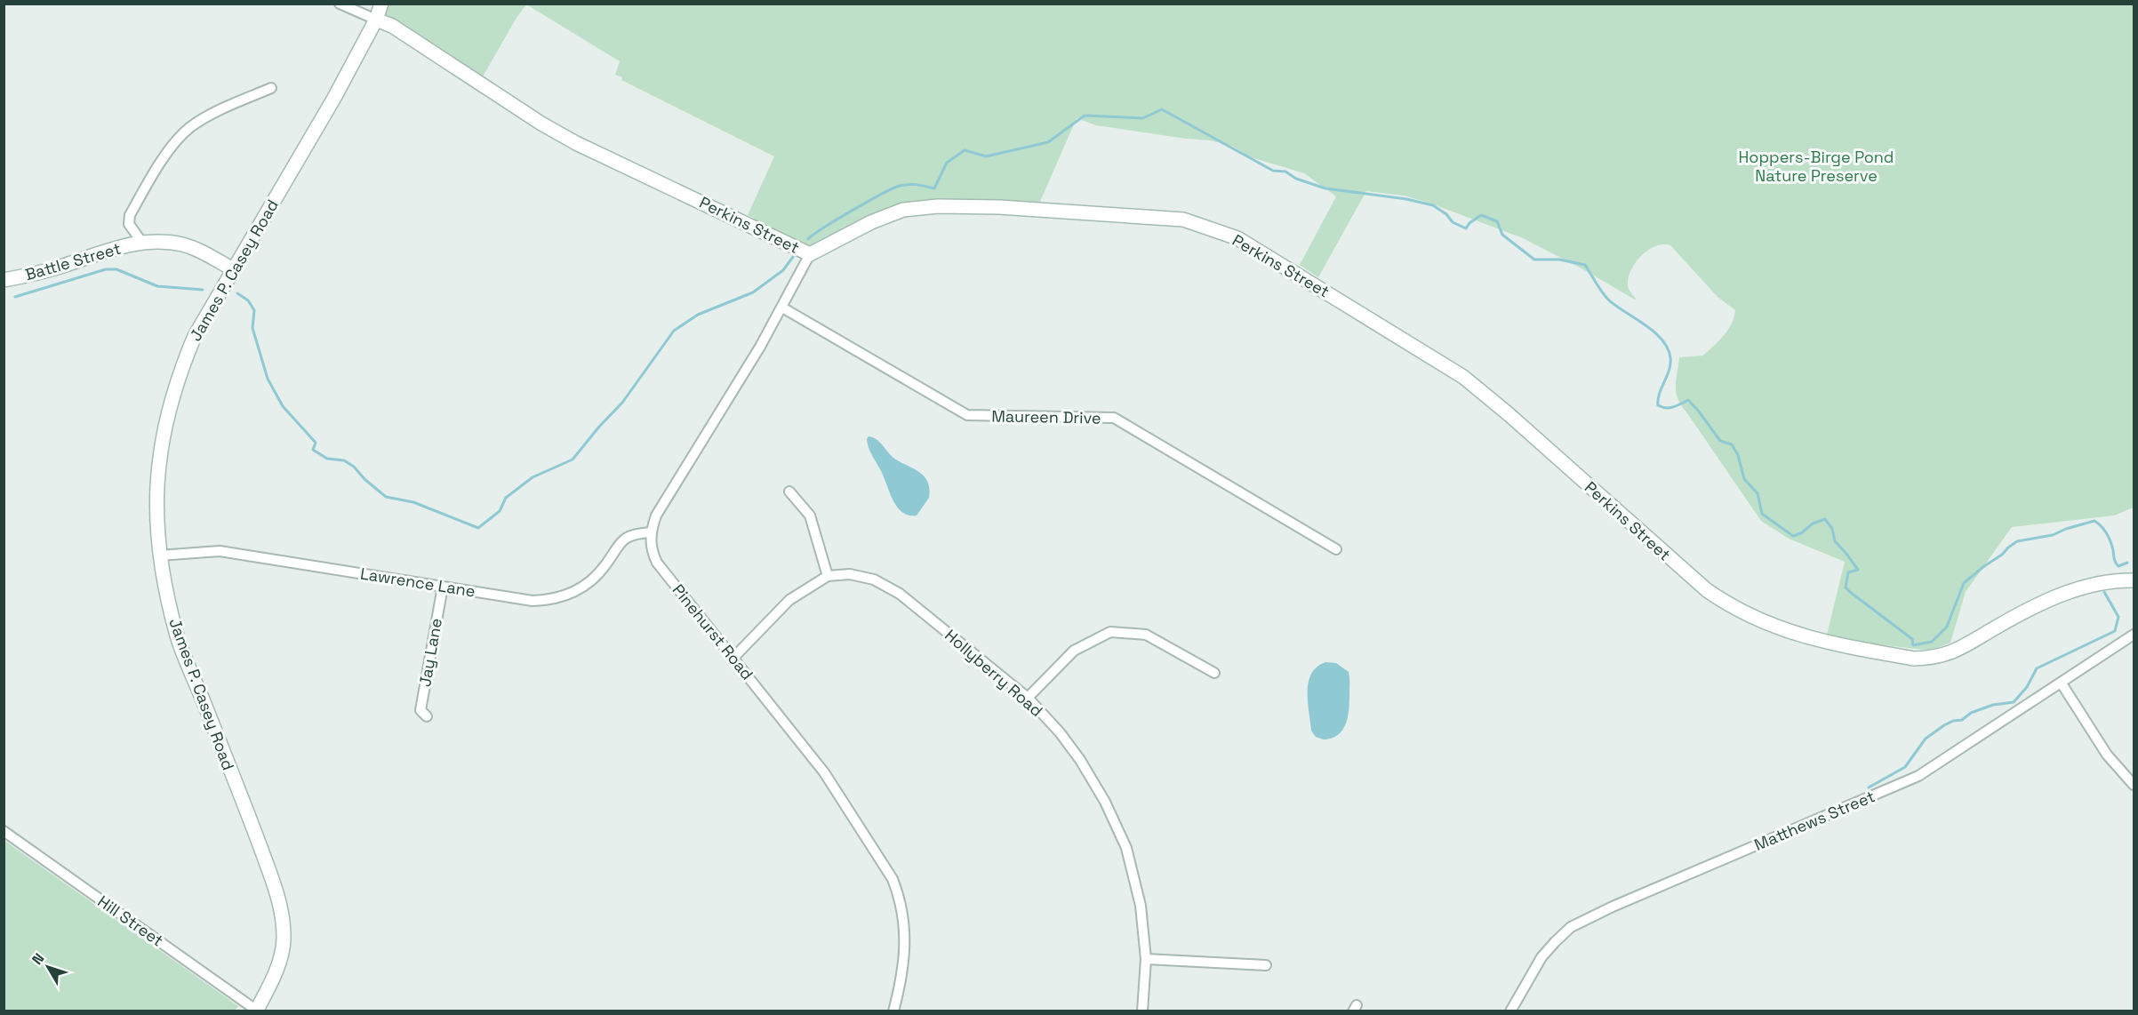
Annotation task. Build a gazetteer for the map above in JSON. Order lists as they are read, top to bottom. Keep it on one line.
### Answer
{"streets":{"street":["Perkins Street","Battle Street","James P. Casey Road","Maureen Drive","Lawrence Lane","Pinehurst Road","Jay Lane","Hollyberry Road","Matthews Street","Hill Street"]},"crossings":[["Perkins Street","James P. Casey Road"],["Battle Street","James P. Casey Road"],["James P. Casey Road","Lawrence Lane"],["James P. Casey Road","Hill Street"],["Lawrence Lane","Pinehurst Road"],["Lawrence Lane","Jay Lane"]],"parks":["Hoppers-Birge Pond Nature Preserve"],"north":"top left"}
